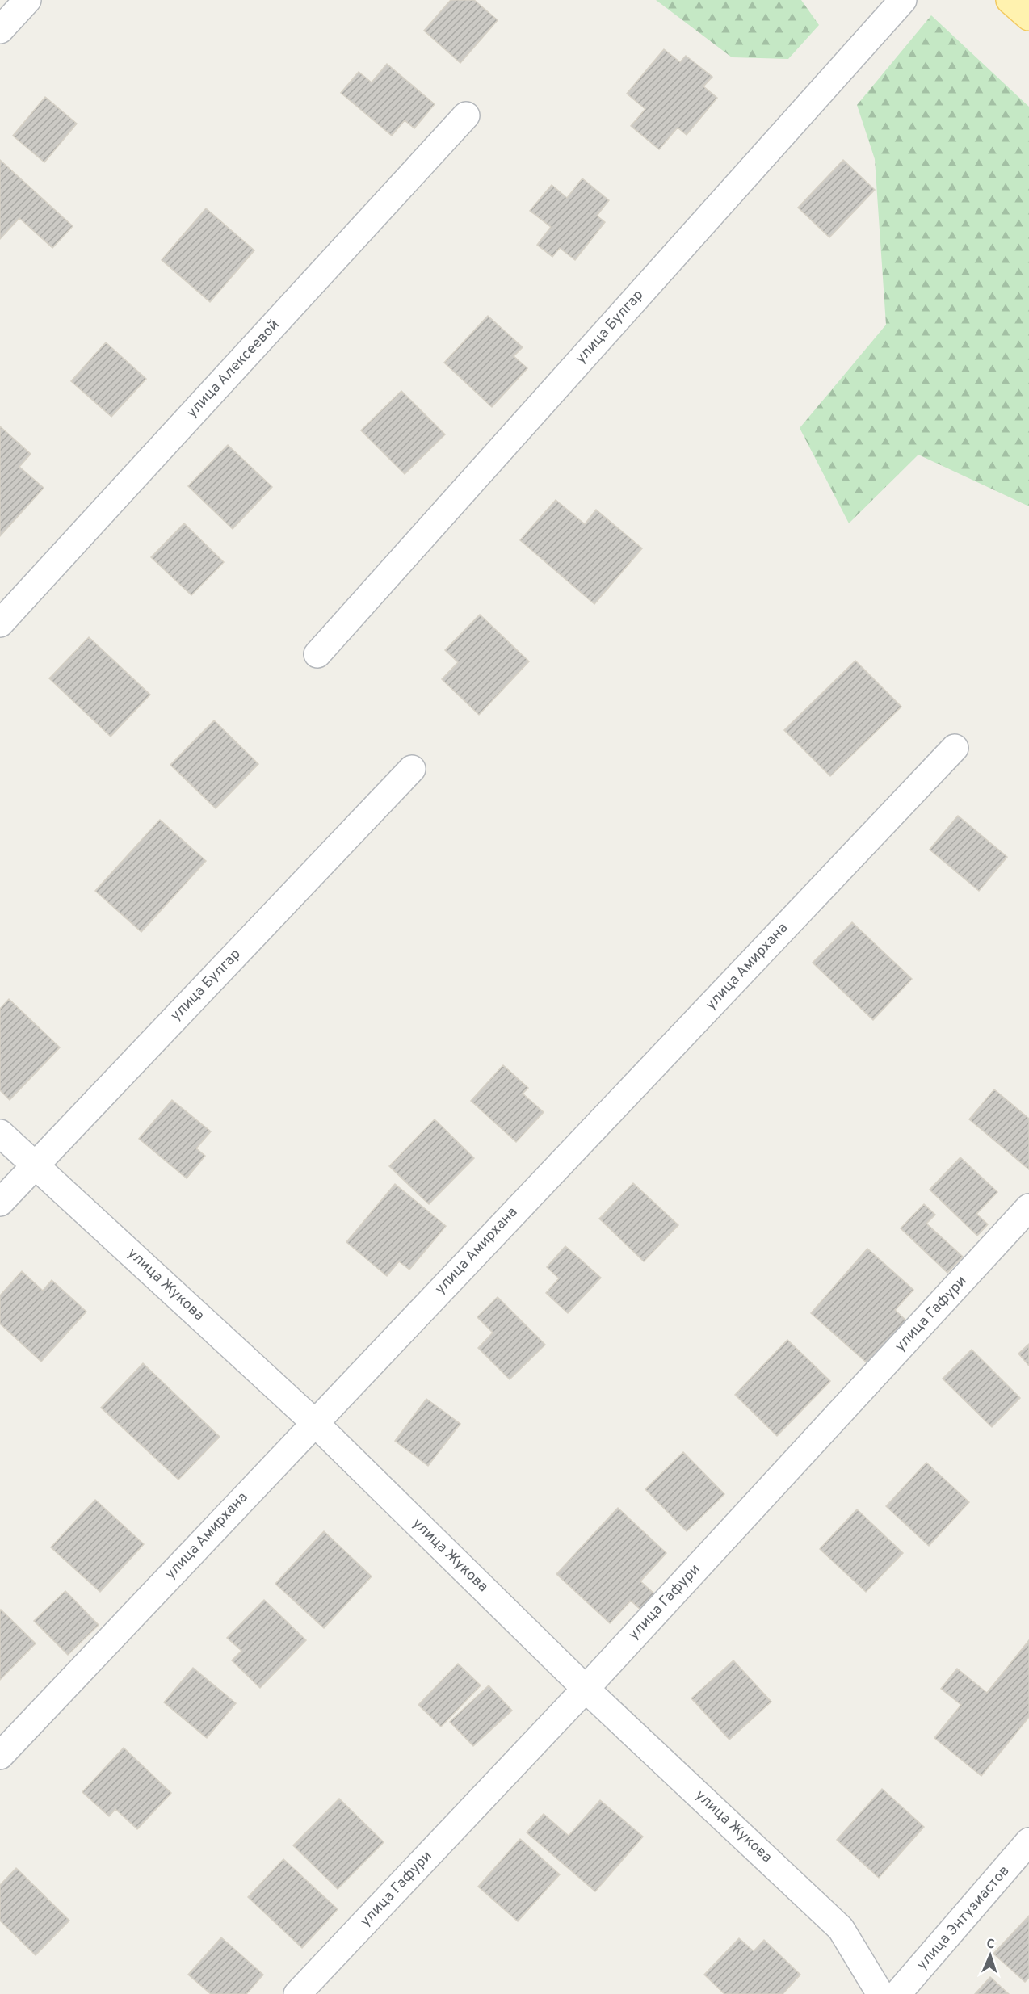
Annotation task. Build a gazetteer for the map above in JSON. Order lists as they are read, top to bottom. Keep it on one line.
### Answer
{"streets":{"street":["улица Булгар","улица Алексеевой","улица Амирхана","улица Жукова","улица Гафури","улица Энтузиастов"]},"crossings":[["улица Булгар","улица Жукова"],["улица Амирхана","улица Жукова"],["улица Жукова","улица Гафури"]],"north":"top"}
